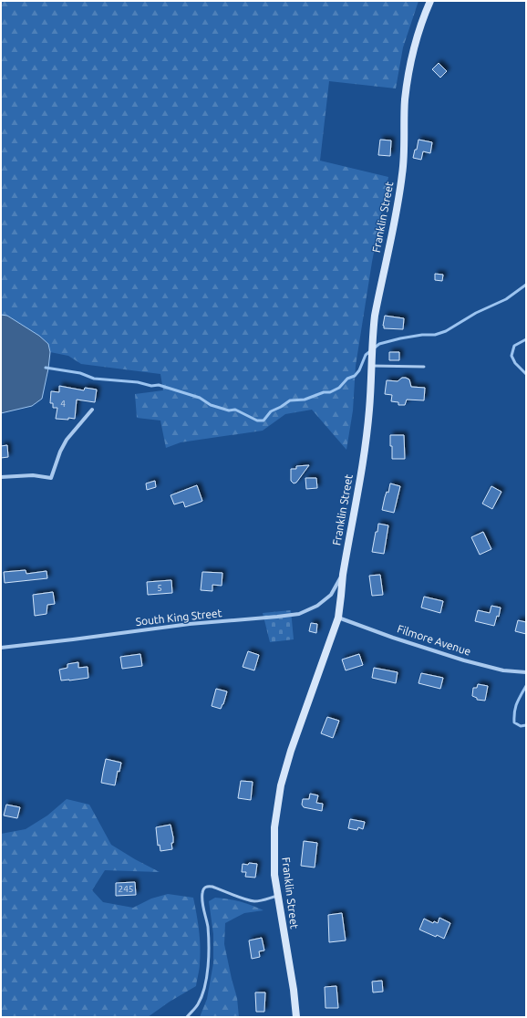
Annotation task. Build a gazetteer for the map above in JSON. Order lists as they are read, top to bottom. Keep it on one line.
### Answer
{"streets":{"main road":["Franklin Street"],"street":["South King Street","Filmore Avenue"]},"crossings":[["Franklin Street","South King Street"],["Franklin Street","Filmore Avenue"]],"house_numbers":["4","5","245"]}
